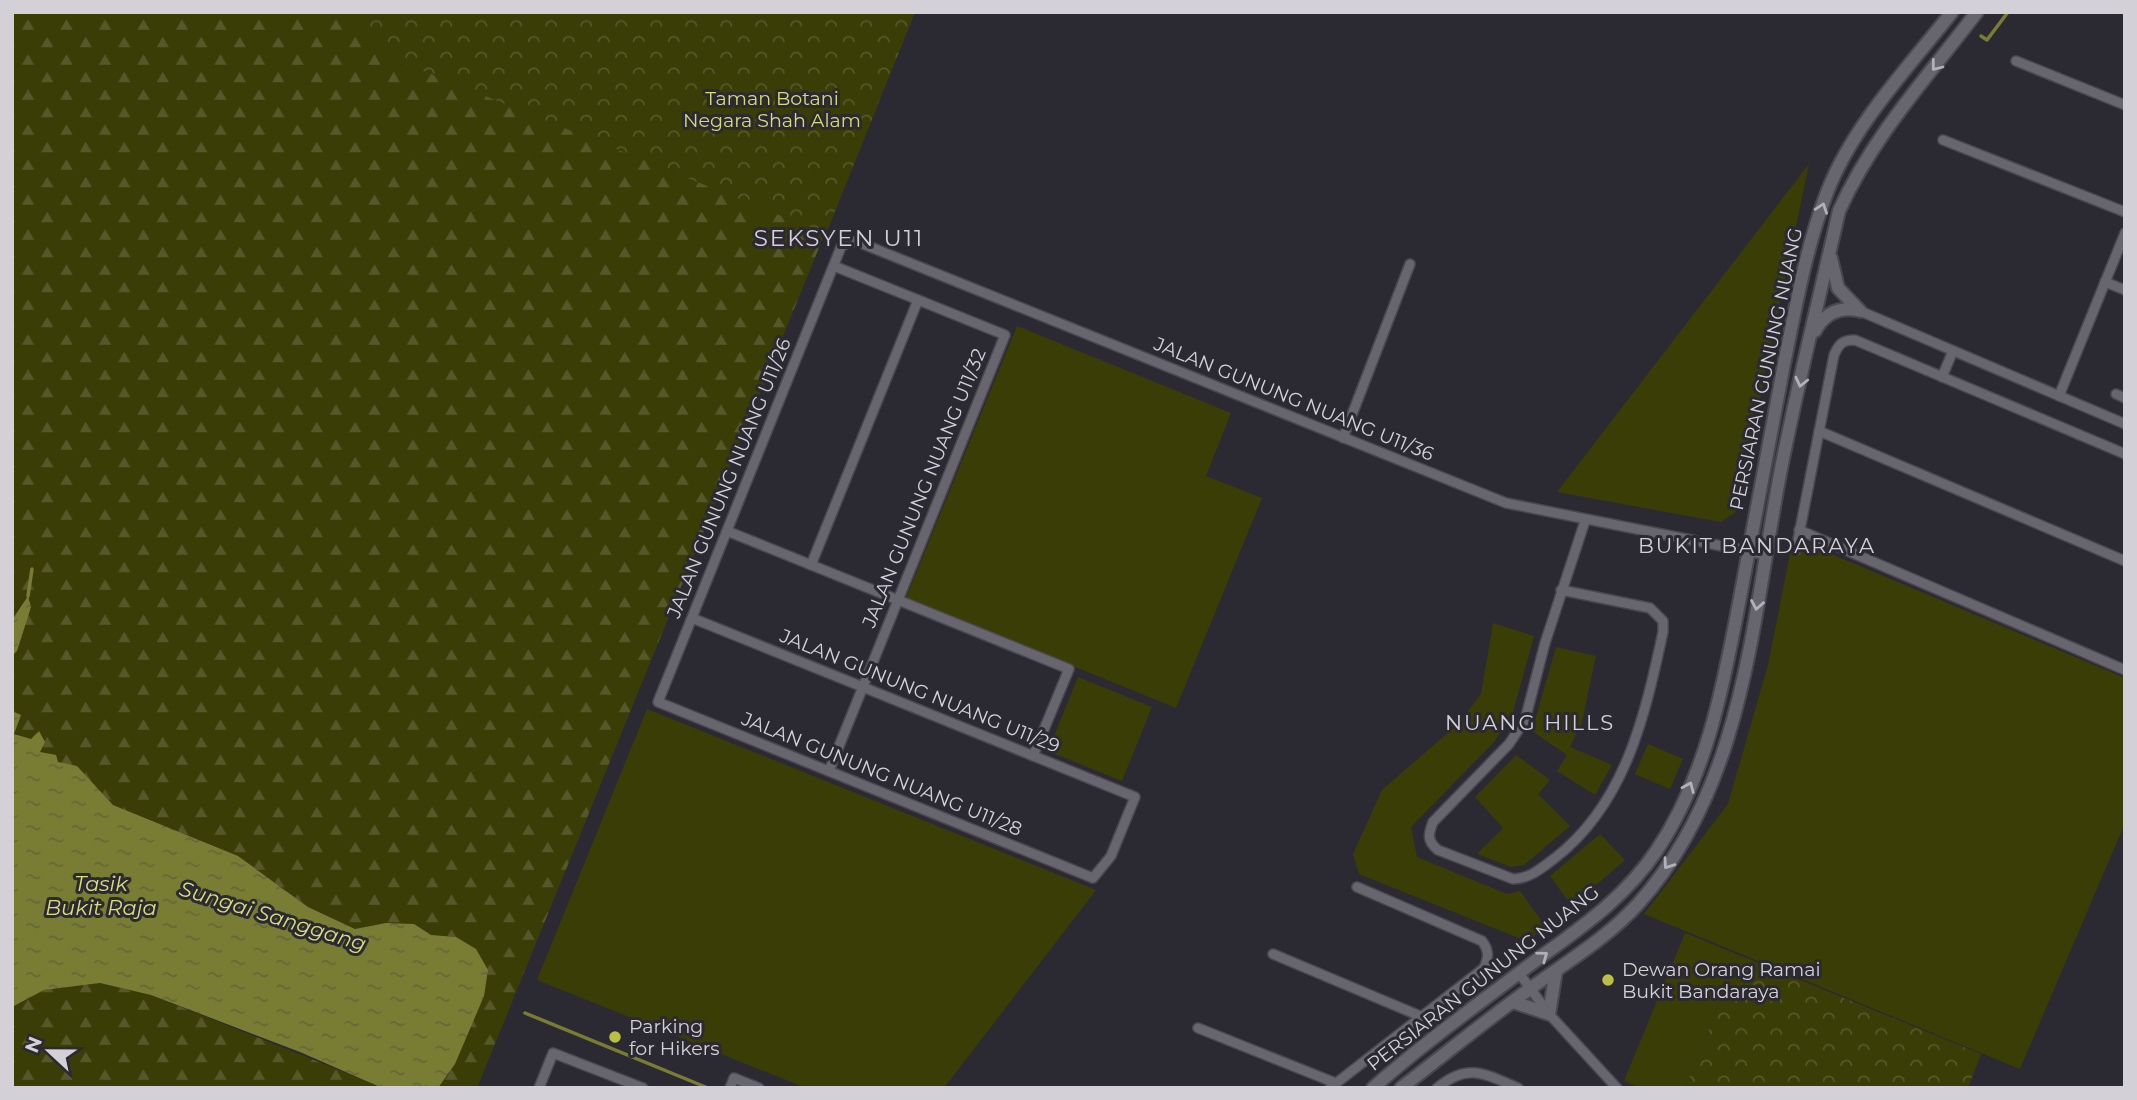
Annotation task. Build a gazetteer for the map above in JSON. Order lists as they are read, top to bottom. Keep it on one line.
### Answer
{"streets":{"street":["PERSIARAN GUNUNG NUANG","JALAN GUNUNG NUANG U11/36","JALAN GUNUNG NUANG U11/26","JALAN GUNUNG NUANG U11/32","JALAN GUNUNG NUANG U11/29","JALAN GUNUNG NUANG U11/28"]},"crossings":[["PERSIARAN GUNUNG NUANG","JALAN GUNUNG NUANG U11/36"],["JALAN GUNUNG NUANG U11/36","JALAN GUNUNG NUANG U11/26"],["JALAN GUNUNG NUANG U11/26","JALAN GUNUNG NUANG U11/29"],["JALAN GUNUNG NUANG U11/26","JALAN GUNUNG NUANG U11/28"],["JALAN GUNUNG NUANG U11/32","JALAN GUNUNG NUANG U11/29"],["JALAN GUNUNG NUANG U11/32","JALAN GUNUNG NUANG U11/28"],["JALAN GUNUNG NUANG U11/29","JALAN GUNUNG NUANG U11/28"]],"districts":["SEKSYEN U11","BUKIT BANDARAYA","NUANG HILLS"],"water":["Tasik Bukit Raja","Sungai Sanggang"],"parks":["Taman Botani Negara Shah Alam"],"places":["Dewan Orang Ramai Bukit Bandaraya","Parking for Hikers"],"north":"left"}
